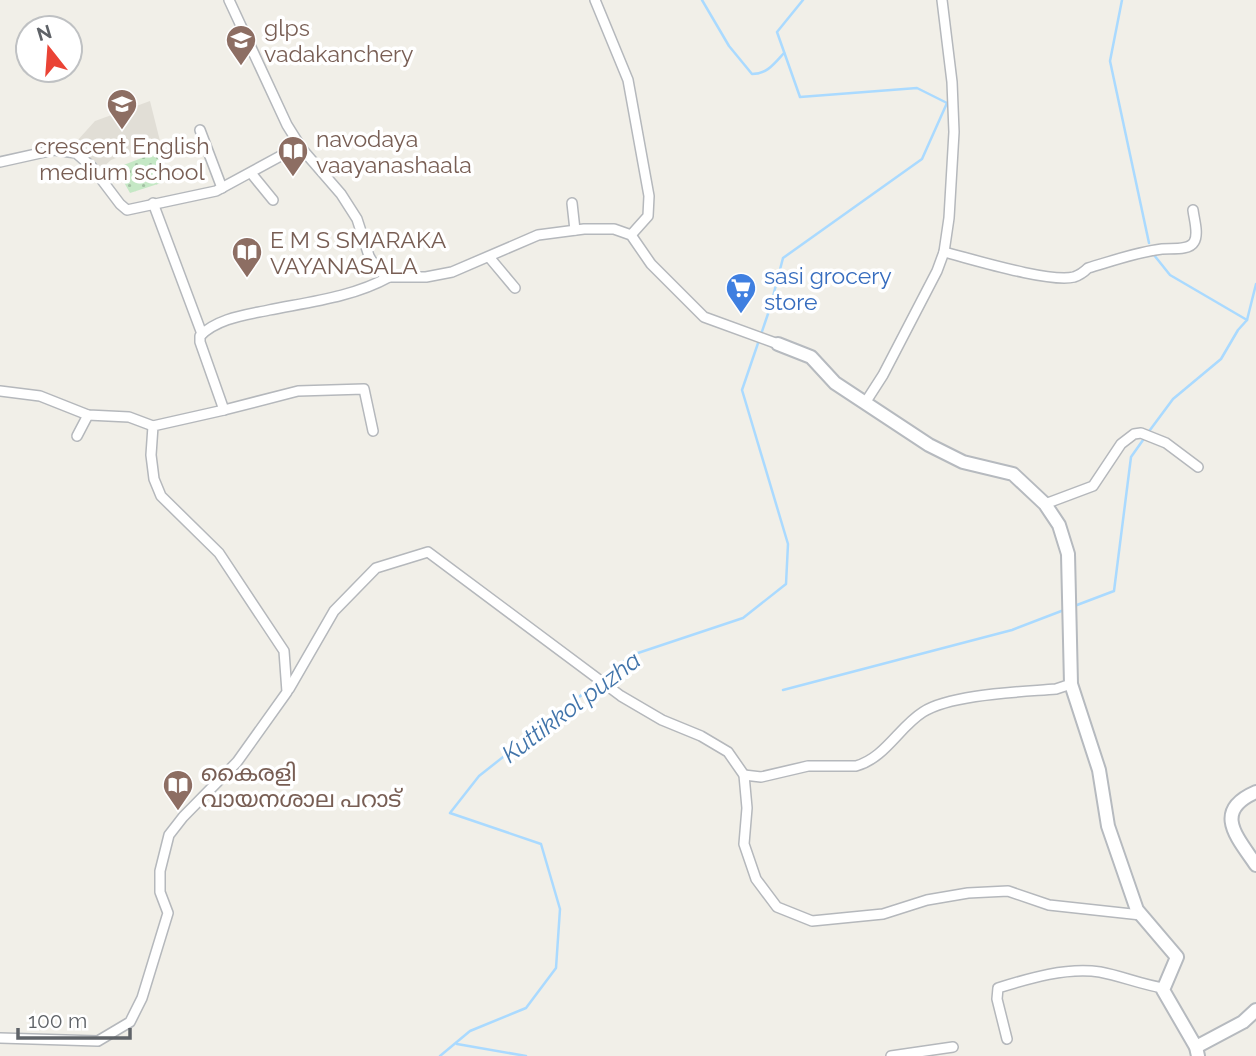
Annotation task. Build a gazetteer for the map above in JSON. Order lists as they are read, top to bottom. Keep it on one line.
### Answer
{"water":["Kuttikkol puzha"],"places":{"school or university":["glps vadakanchery","crescent English medium school"],"library":["navodaya vaayanashaala","E M S SMARAKA VAYANASALA","കൈരളി വായനശാല പറാട്"],"supermarket":["sasi grocery store"]},"scale_bar":"100 m","north":"top"}
